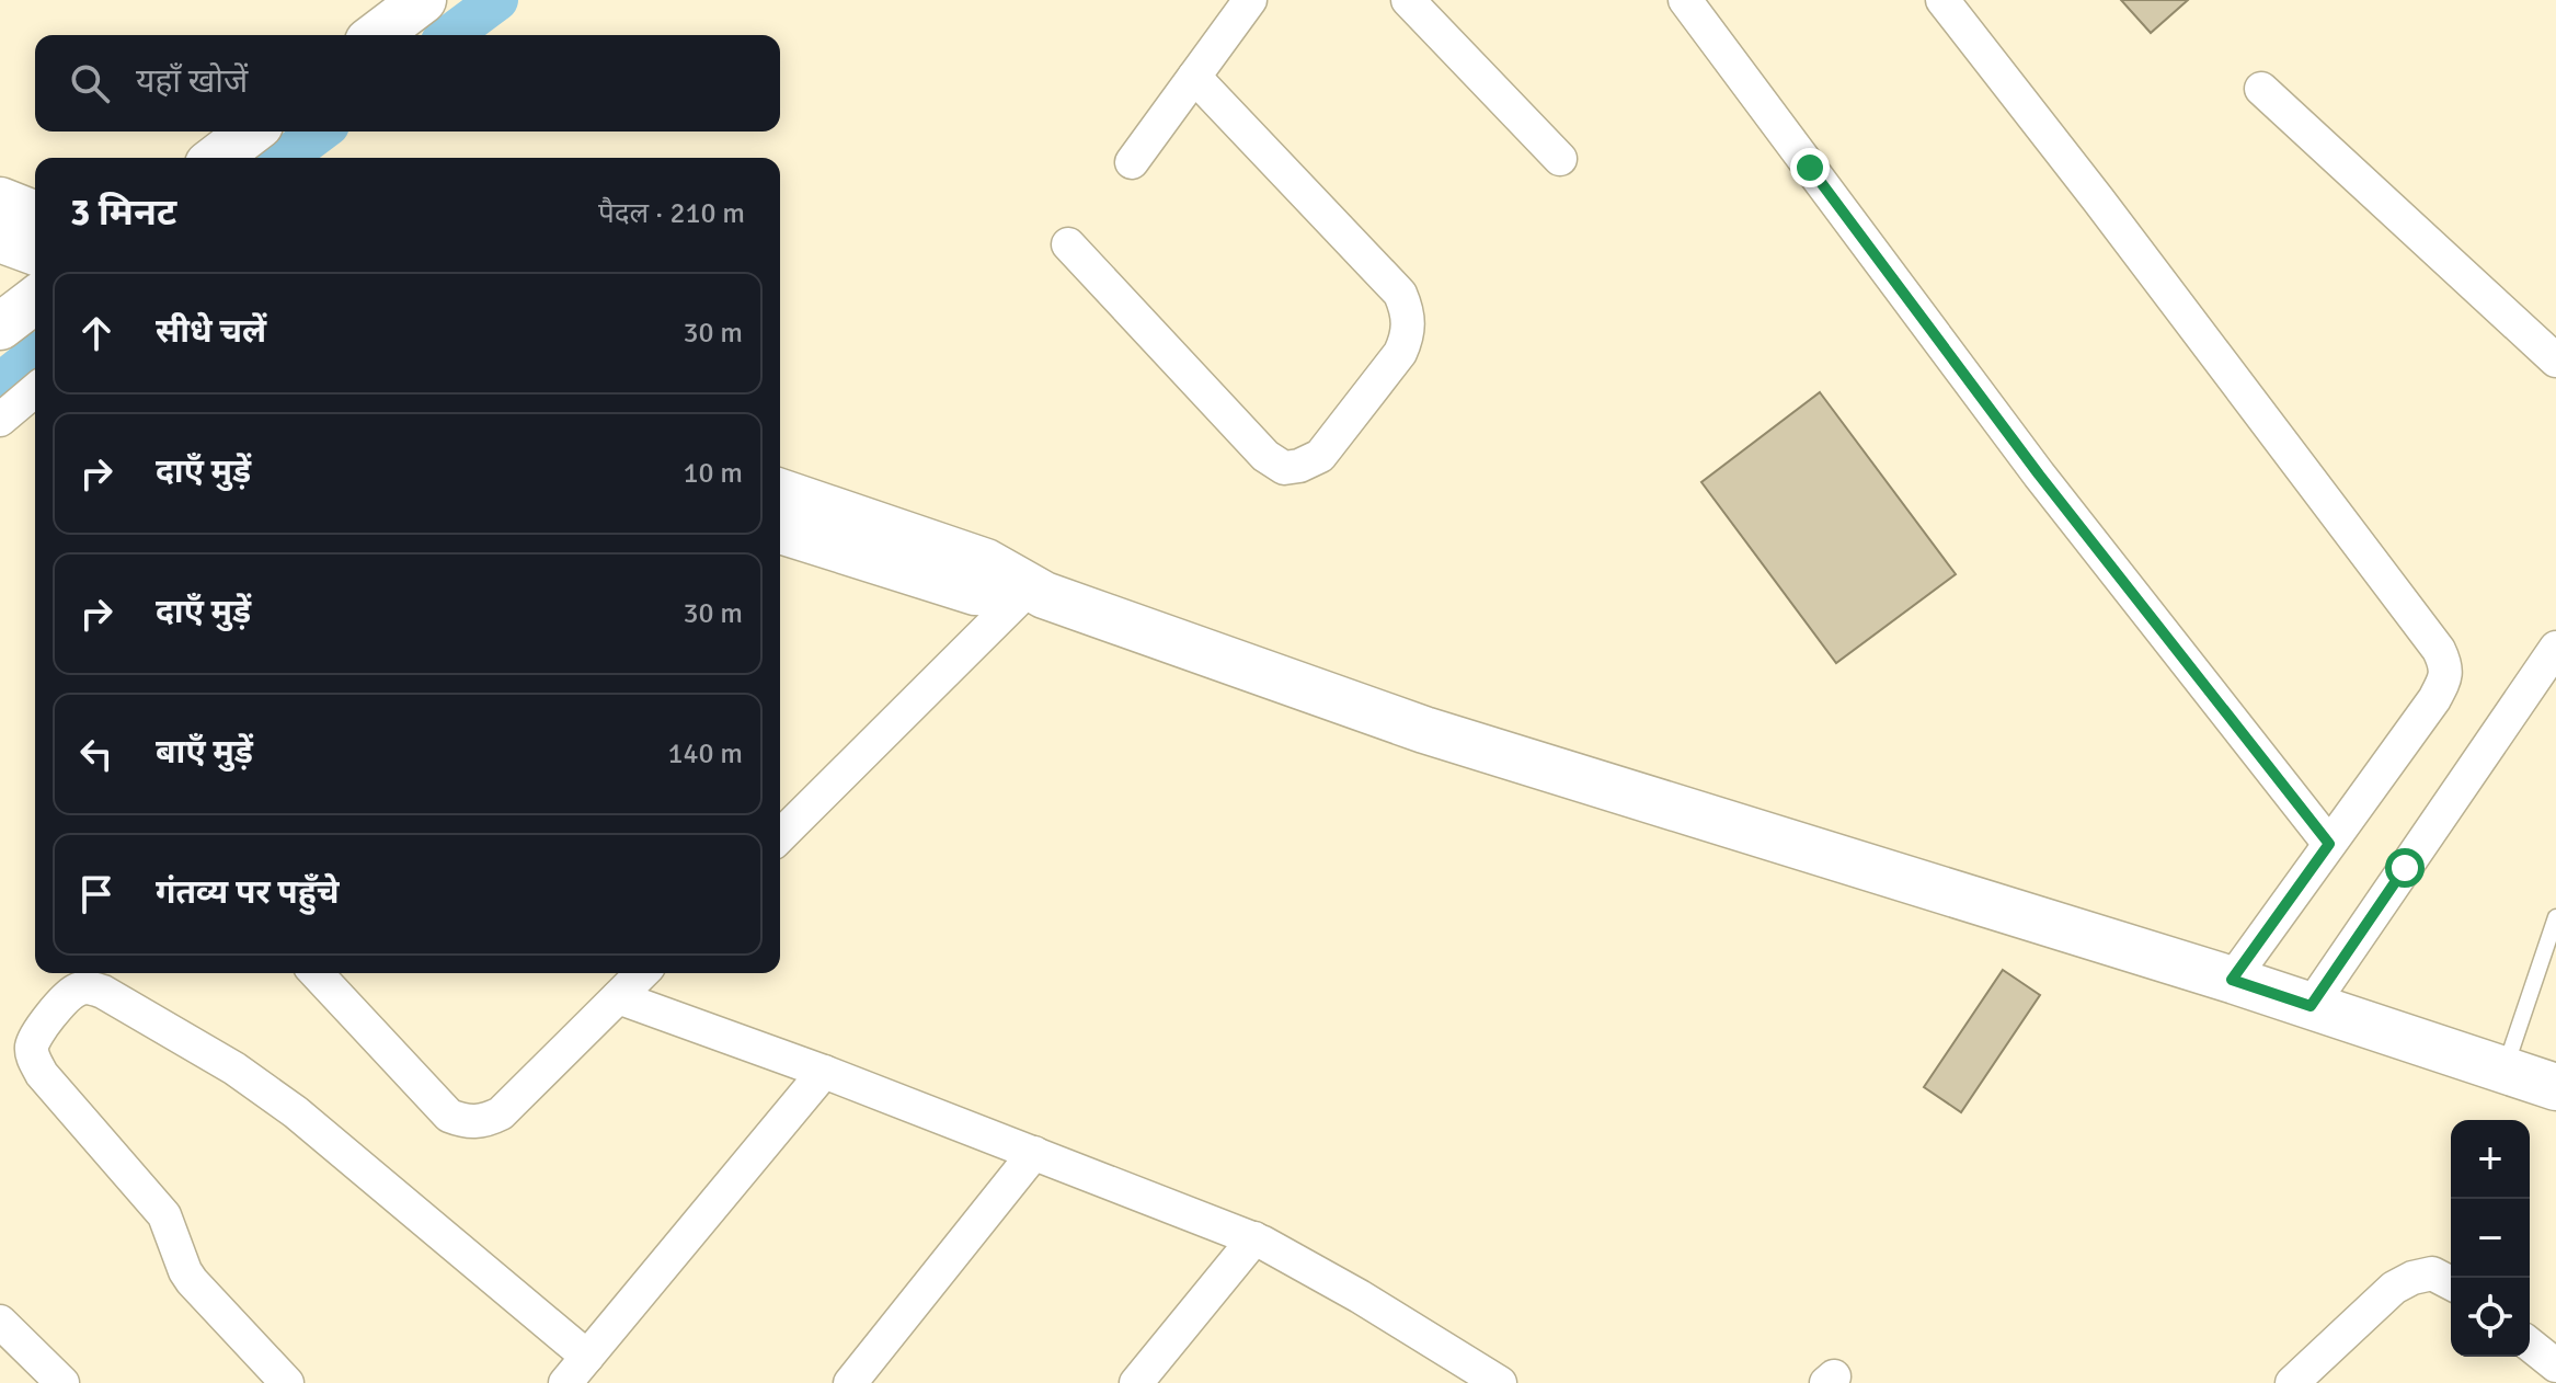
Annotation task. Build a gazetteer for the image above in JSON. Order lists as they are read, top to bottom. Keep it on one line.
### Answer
{"page":{"search":"यहाँ खोजें","heading":["3 मिनट","पैदल · 210 m"],"list":[["सीधे चलें","30 m"],["दाएँ मुड़ें","10 m"],["दाएँ मुड़ें","30 m"],["बाएँ मुड़ें","140 m"],"गंतव्य पर पहुँचे"],"map_buttons":["+","−"]}}
